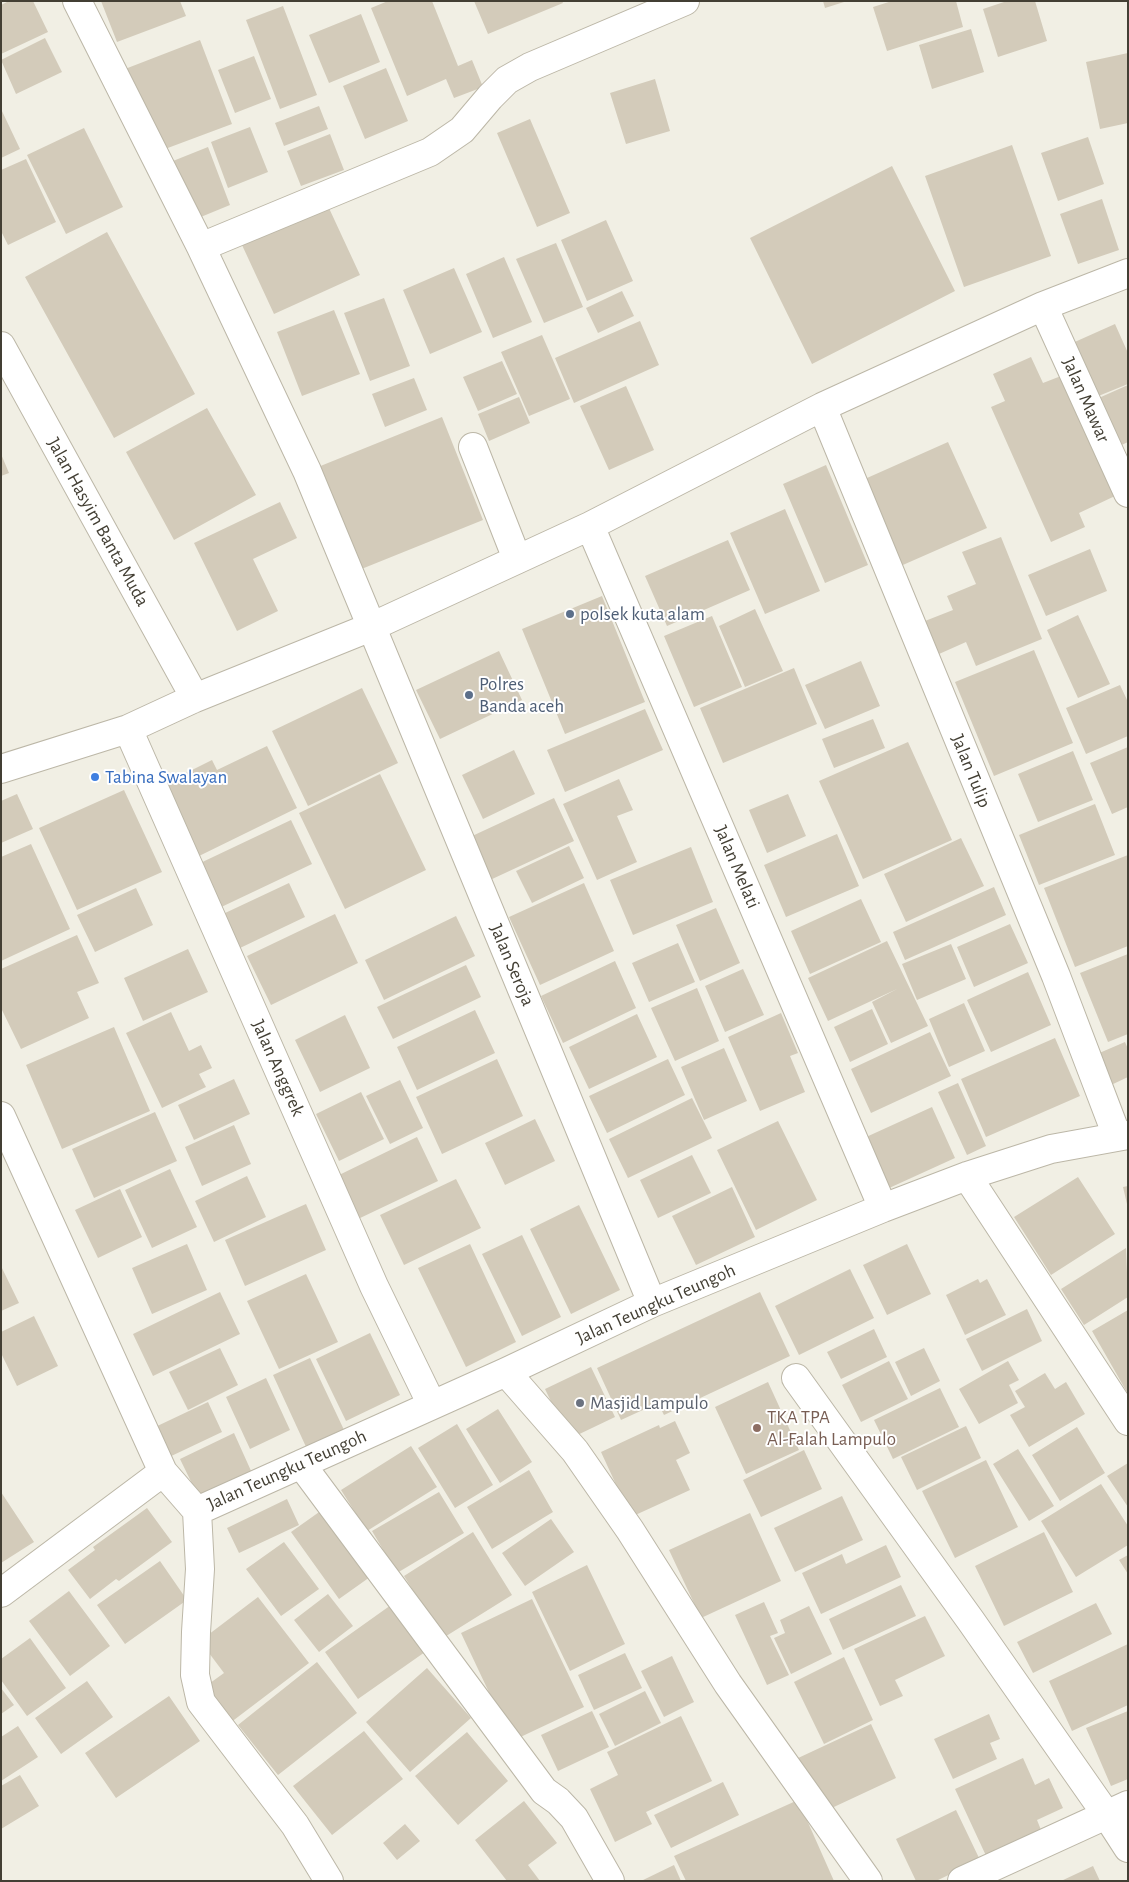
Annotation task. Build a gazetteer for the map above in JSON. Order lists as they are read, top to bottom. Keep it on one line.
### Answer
{"streets":{"street":["Jalan Mawar","Jalan Hasyim Banta Muda","Jalan Tulip","Jalan Melati","Jalan Seroja","Jalan Anggrek","Jalan Teungku Teungoh"]},"crossings":[["Jalan Tulip","Jalan Teungku Teungoh"],["Jalan Melati","Jalan Teungku Teungoh"],["Jalan Seroja","Jalan Teungku Teungoh"],["Jalan Anggrek","Jalan Teungku Teungoh"]],"places":["polsek kuta alam","Polres Banda aceh","Tabina Swalayan","Masjid Lampulo","TKA TPA Al-Falah Lampulo"]}
